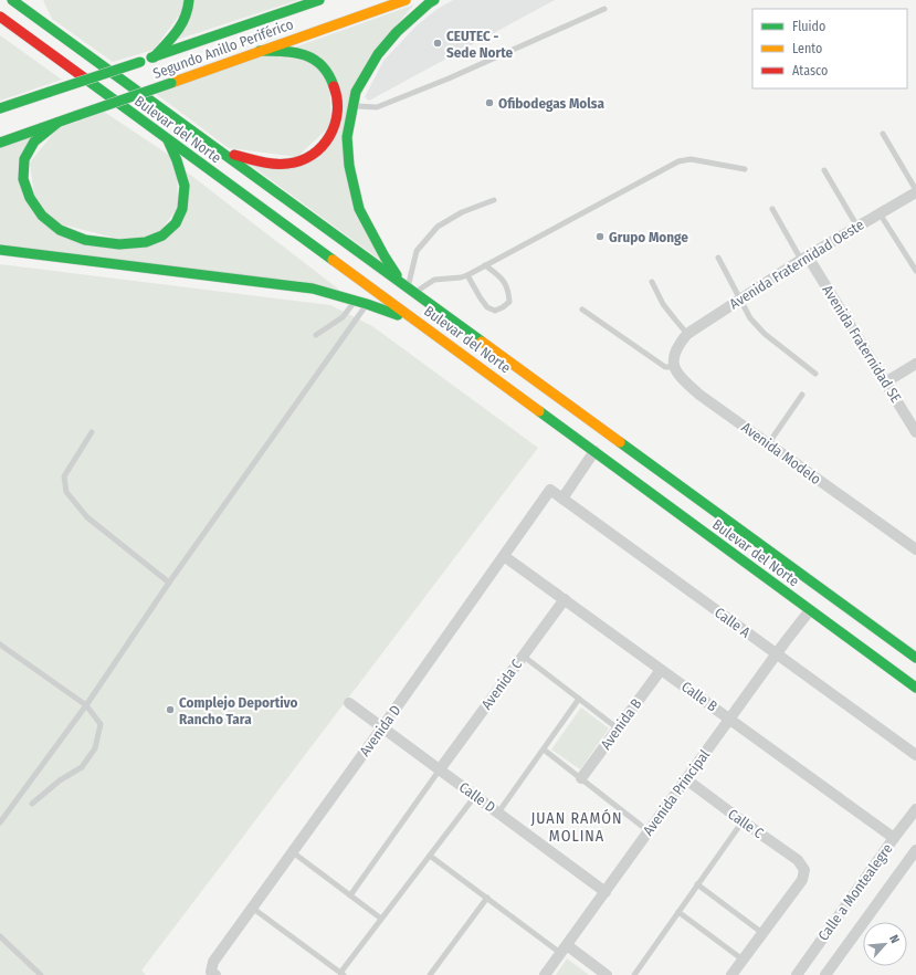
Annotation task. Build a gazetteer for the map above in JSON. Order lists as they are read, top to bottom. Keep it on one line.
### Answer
{"streets":{"main road":["Segundo Anillo Periférico","Bulevar del Norte"],"street":["Avenida Fraternidad Oeste","Avenida Fraternidad SE","Avenida Modelo","Calle A","Avenida C","Calle B","Avenida B","Avenida D","Avenida Principal","Calle D","Calle C","Calle a Montealegre"]},"crossings":[["Bulevar del Norte","Avenida Principal"],["Avenida Fraternidad Oeste","Avenida Fraternidad SE"],["Calle A","Avenida D"],["Calle A","Avenida Principal"],["Avenida C","Calle B"],["Avenida C","Calle D"],["Calle B","Avenida B"],["Calle B","Avenida D"],["Calle B","Avenida Principal"],["Calle B","Calle a Montealegre"],["Avenida D","Calle D"],["Avenida Principal","Calle D"],["Avenida Principal","Calle C"]],"districts":["JUAN RAMÓN MOLINA"],"places":["CEUTEC - Sede Norte","Ofibodegas Molsa","Grupo Monge","Complejo Deportivo Rancho Tara"],"legend":["Fluido","Lento","Atasco"],"north":"top right"}
